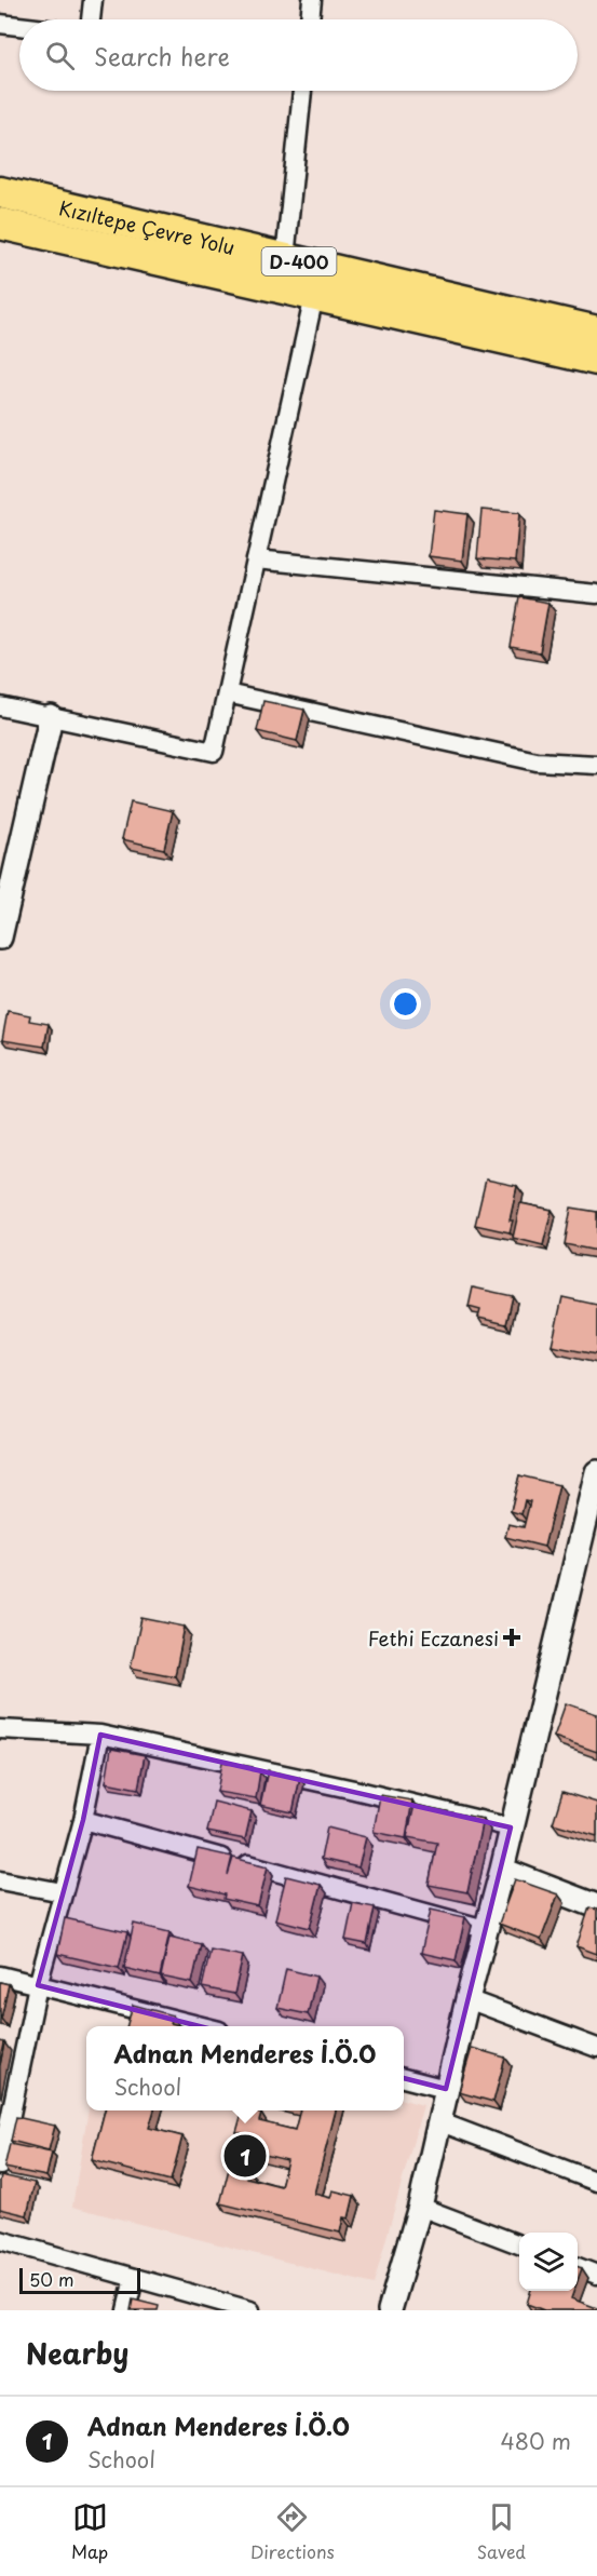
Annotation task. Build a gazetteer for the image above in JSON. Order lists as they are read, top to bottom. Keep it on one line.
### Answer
{"streets":{"highway":["Kızıltepe Çevre Yolu","D-400"]},"places":{"health":["Fethi Eczanesi"]},"scale_bar":"50 m","page":{"search":"Search here","popup":["Adnan Menderes İ.Ö.O","School"],"pins":"1","scale":"50 m","heading":"Nearby","list":[{"mark":"1","name":"Adnan Menderes İ.Ö.O","note":"School","value":"480 m"}],"nav":["Map","Directions","Saved"]}}
